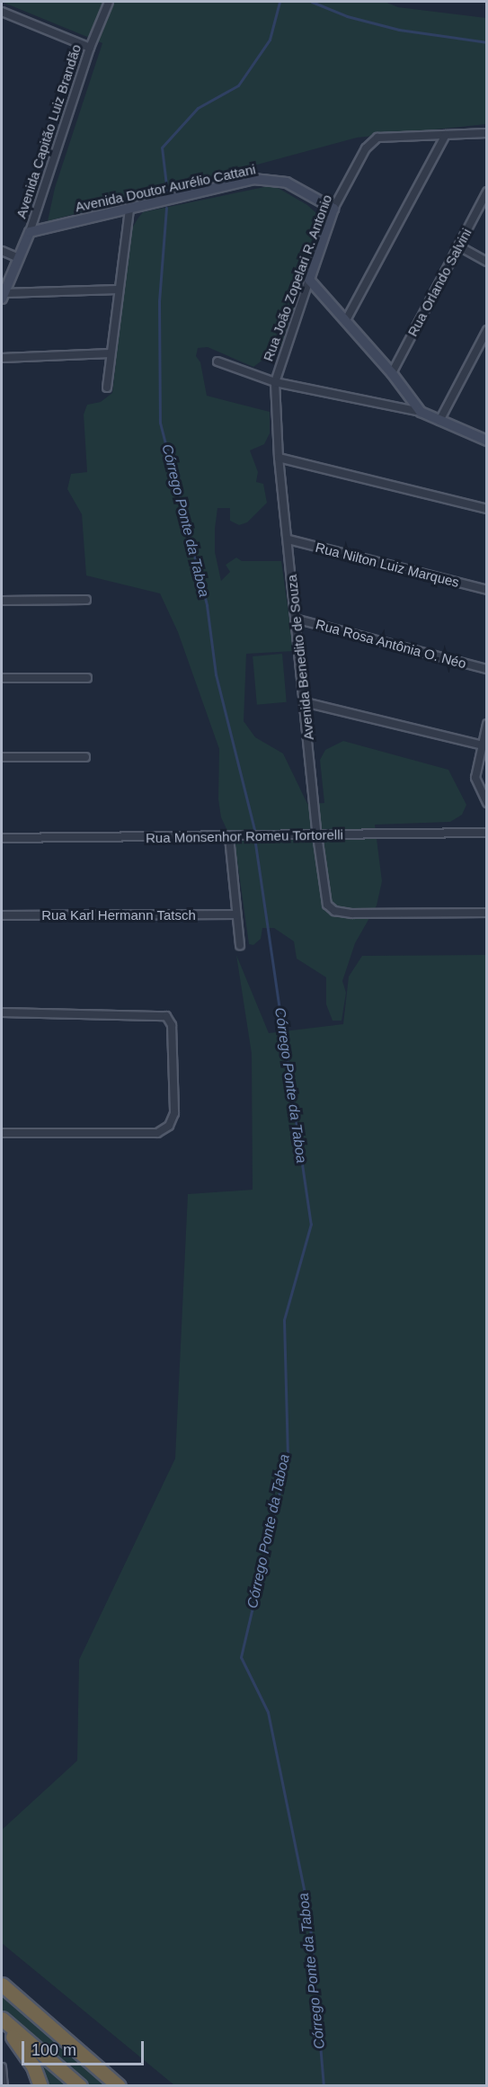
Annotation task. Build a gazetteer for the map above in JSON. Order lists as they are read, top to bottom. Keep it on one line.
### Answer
{"streets":{"street":["Avenida Capitão Luiz Brandão","Avenida Doutor Aurélio Cattani","Rua João Zopelari R. Antonio","Rua Orlando Salvini","Rua Nilton Luiz Marques","Rua Rosa Antônia O. Néo","Avenida Benedito de Souza","Rua Monsenhor Romeu Tortorelli","Rua Karl Hermann Tatsch"]},"crossings":[["Avenida Capitão Luiz Brandão","Avenida Doutor Aurélio Cattani"],["Avenida Doutor Aurélio Cattani","Rua João Zopelari R. Antonio"],["Rua João Zopelari R. Antonio","Avenida Benedito de Souza"],["Rua Nilton Luiz Marques","Avenida Benedito de Souza"],["Rua Rosa Antônia O. Néo","Avenida Benedito de Souza"],["Avenida Benedito de Souza","Rua Monsenhor Romeu Tortorelli"]],"water":["Córrego Ponte da Taboa"],"scale_bar":"100 m"}
